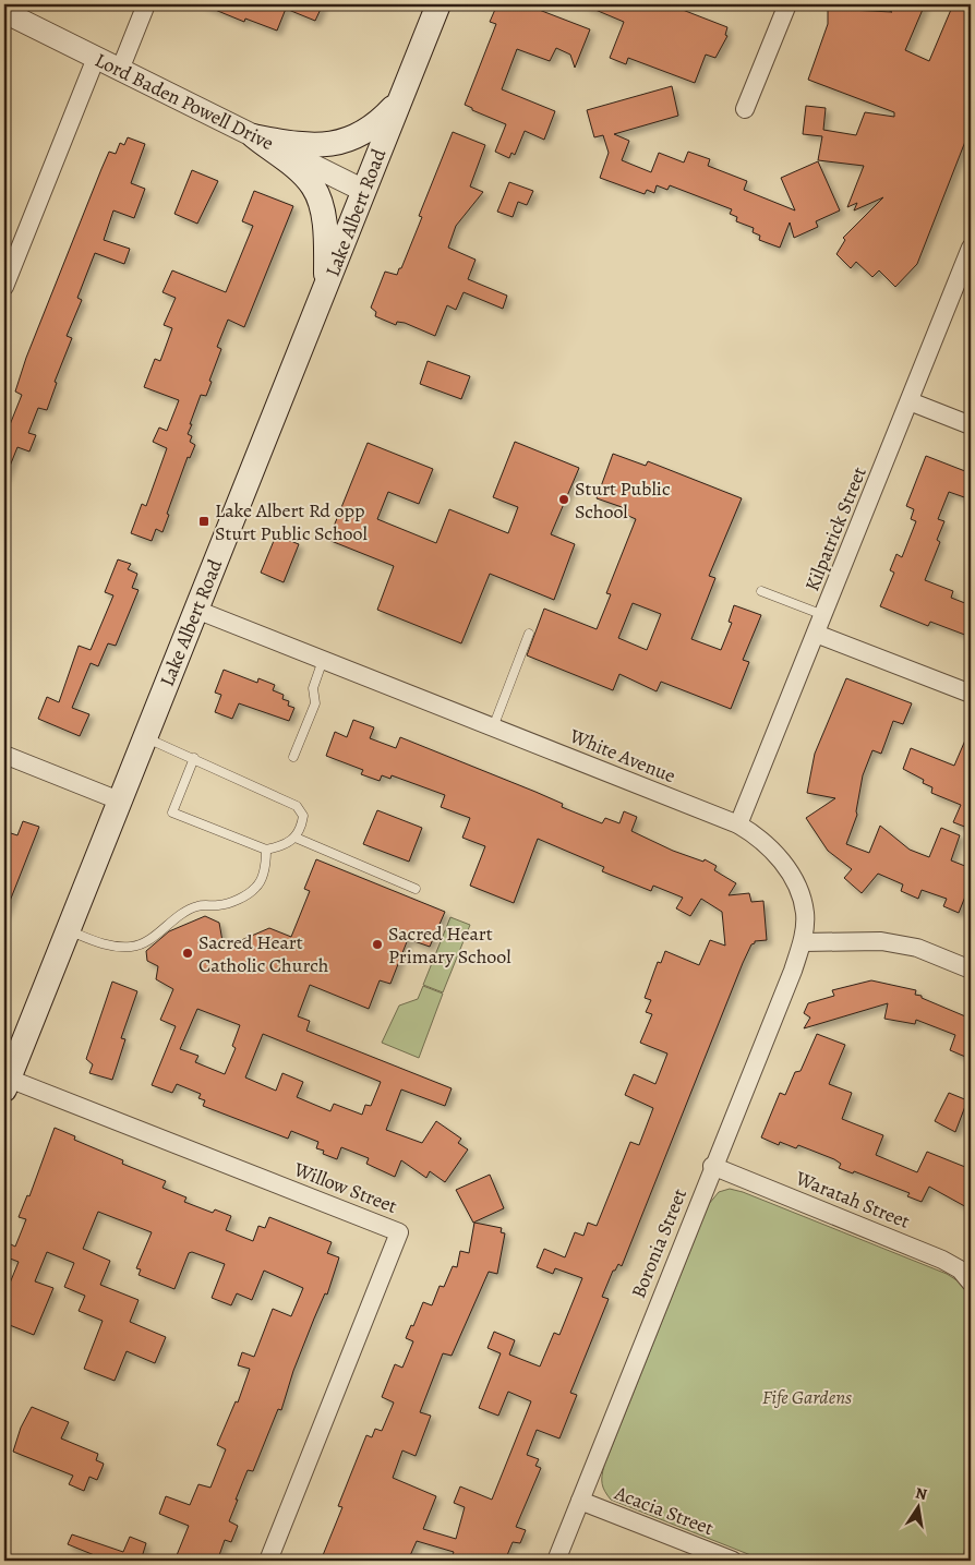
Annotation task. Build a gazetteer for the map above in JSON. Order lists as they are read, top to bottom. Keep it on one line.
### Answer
{"streets":{"main road":["Lake Albert Road"],"street":["Lord Baden Powell Drive","Kilpatrick Street","White Avenue","Willow Street","Waratah Street","Boronia Street","Acacia Street"]},"crossings":[["Lord Baden Powell Drive","Lake Albert Road"],["Lake Albert Road","White Avenue"],["Lake Albert Road","Willow Street"],["Kilpatrick Street","White Avenue"],["White Avenue","Boronia Street"],["Waratah Street","Boronia Street"],["Boronia Street","Acacia Street"]],"parks":["Fife Gardens"],"places":{"other":["Sturt Public School","Sacred Heart Primary School","Sacred Heart Catholic Church"],"transit":["Lake Albert Rd opp Sturt Public School"]},"north":"top"}
